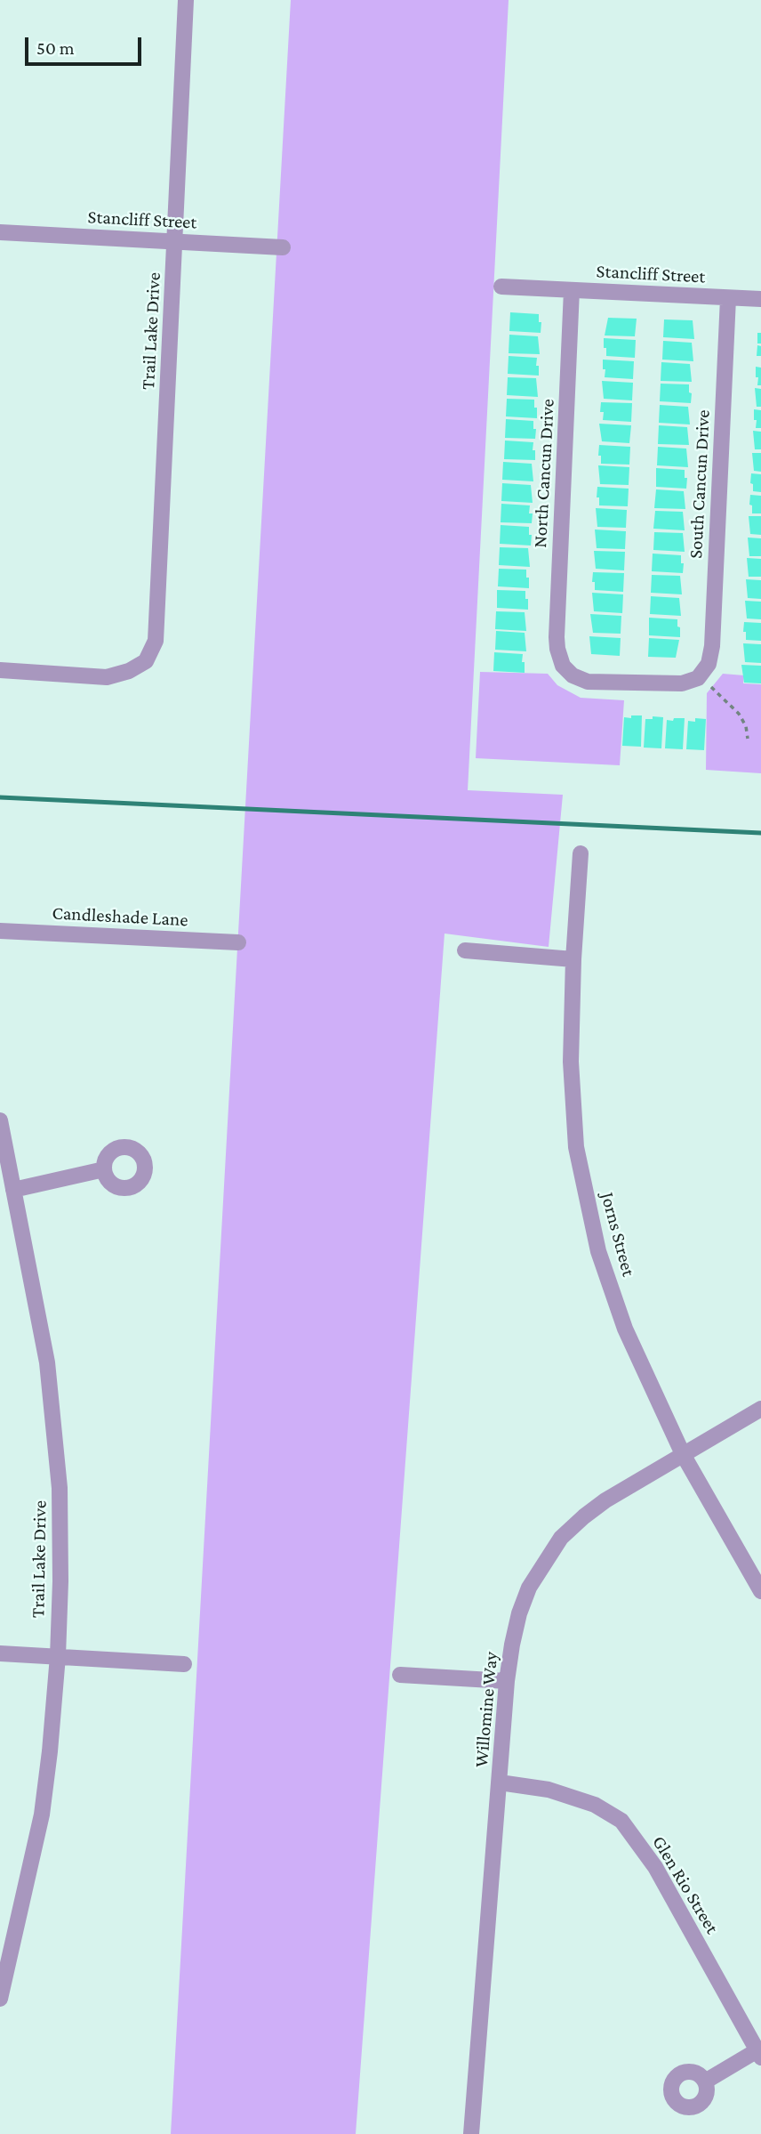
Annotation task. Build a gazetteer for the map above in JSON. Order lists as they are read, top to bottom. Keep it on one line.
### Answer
{"streets":{"street":["Stancliff Street","Trail Lake Drive","North Cancun Drive","South Cancun Drive","Candleshade Lane","Jorns Street","Willomine Way","Glen Rio Street"]},"crossings":[["Stancliff Street","Trail Lake Drive"],["Stancliff Street","North Cancun Drive"],["Stancliff Street","South Cancun Drive"],["North Cancun Drive","South Cancun Drive"],["Jorns Street","Willomine Way"],["Willomine Way","Glen Rio Street"]],"scale_bar":"50 m"}
